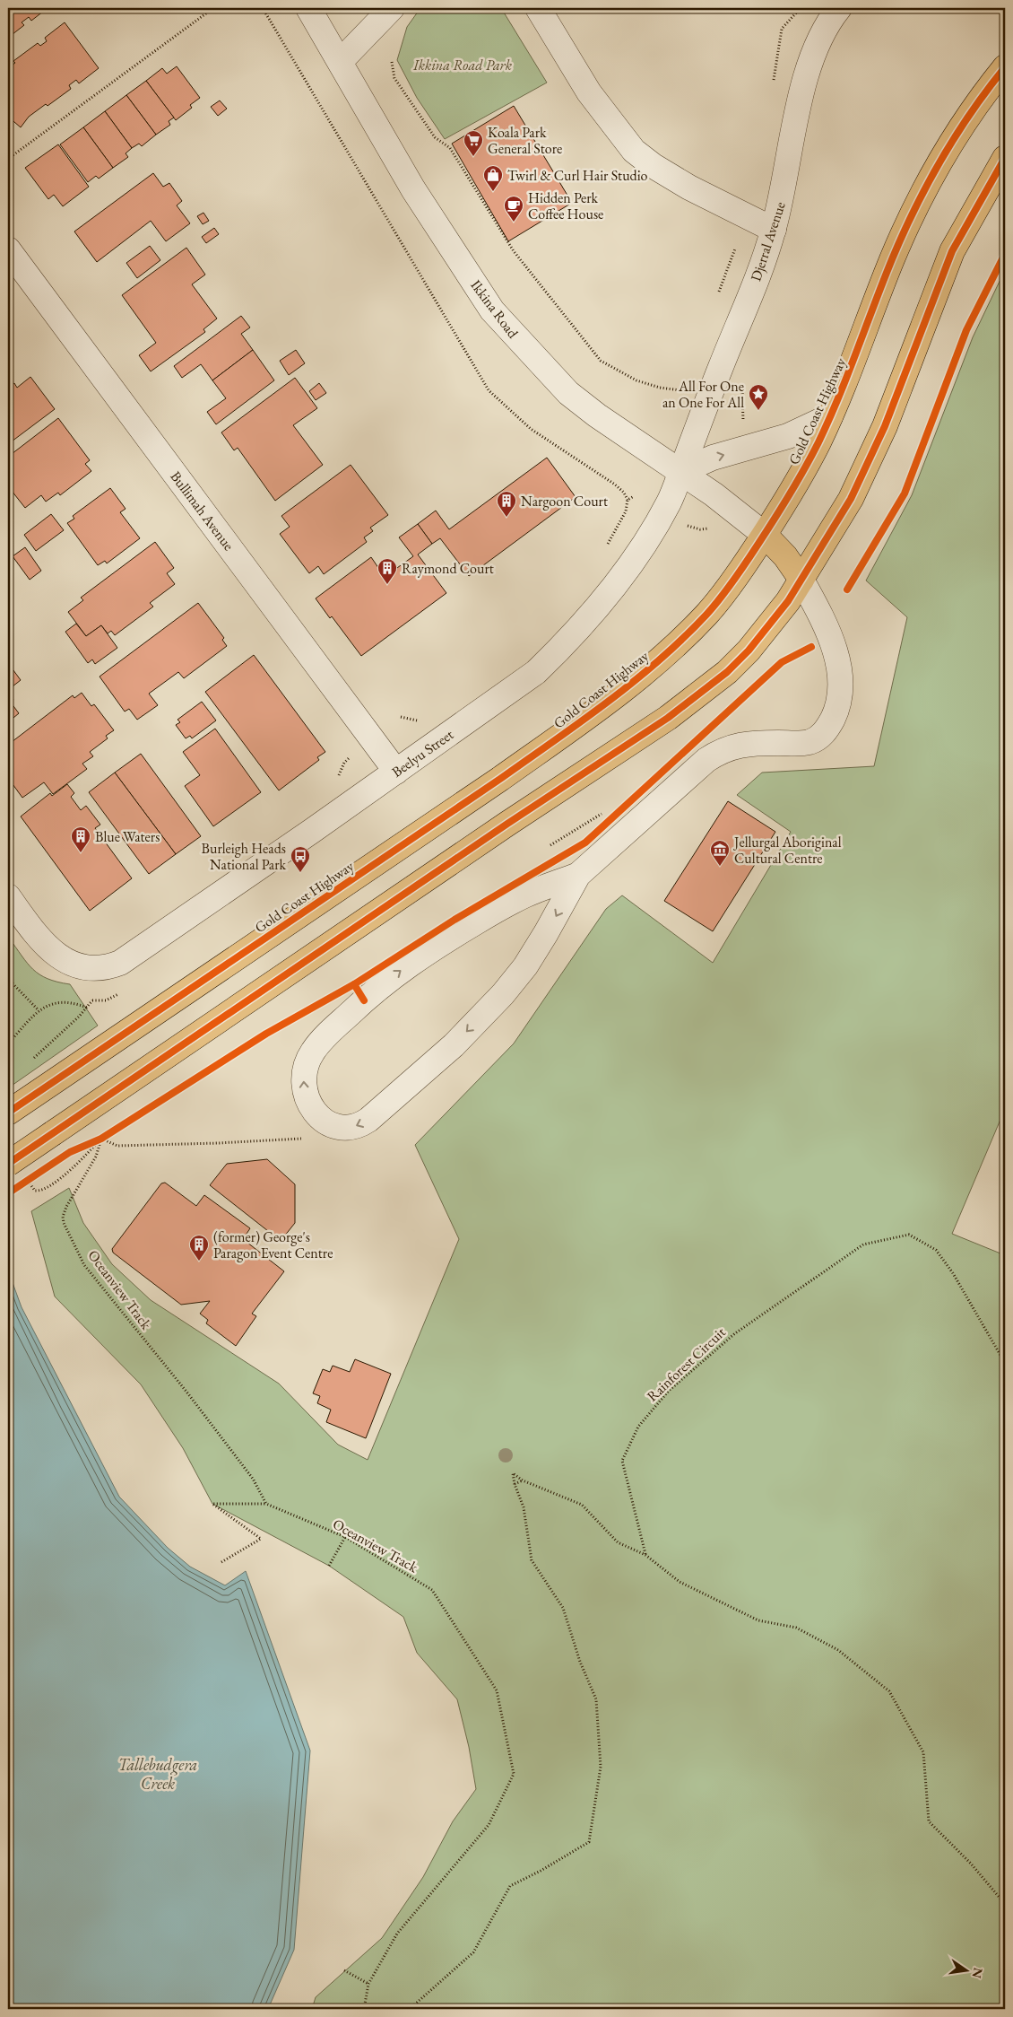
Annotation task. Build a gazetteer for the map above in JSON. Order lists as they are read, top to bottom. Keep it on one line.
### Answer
{"streets":{"highway":["Gold Coast Highway"],"street":["Djerral Avenue","Ikkina Road","Bullimah Avenue","Beelyu Street"],"path":["Oceanview Track","Rainforest Circuit"]},"crossings":[["Djerral Avenue","Ikkina Road"],["Djerral Avenue","Beelyu Street"],["Ikkina Road","Gold Coast Highway"],["Ikkina Road","Beelyu Street"],["Bullimah Avenue","Beelyu Street"]],"water":["Tallebudgera Creek"],"parks":["Ikkina Road Park"],"places":{"supermarket":["Koala Park General Store"],"shop":["Twirl & Curl Hair Studio"],"cafe":["Hidden Perk Coffee House"],"place":["All For One an One For All"],"building":["Nargoon Court","Raymond Court","Blue Waters","(former) George's Paragon Event Centre"],"museum":["Jellurgal Aboriginal Cultural Centre"],"bus stop":["Burleigh Heads National Park"]},"north":"right"}
